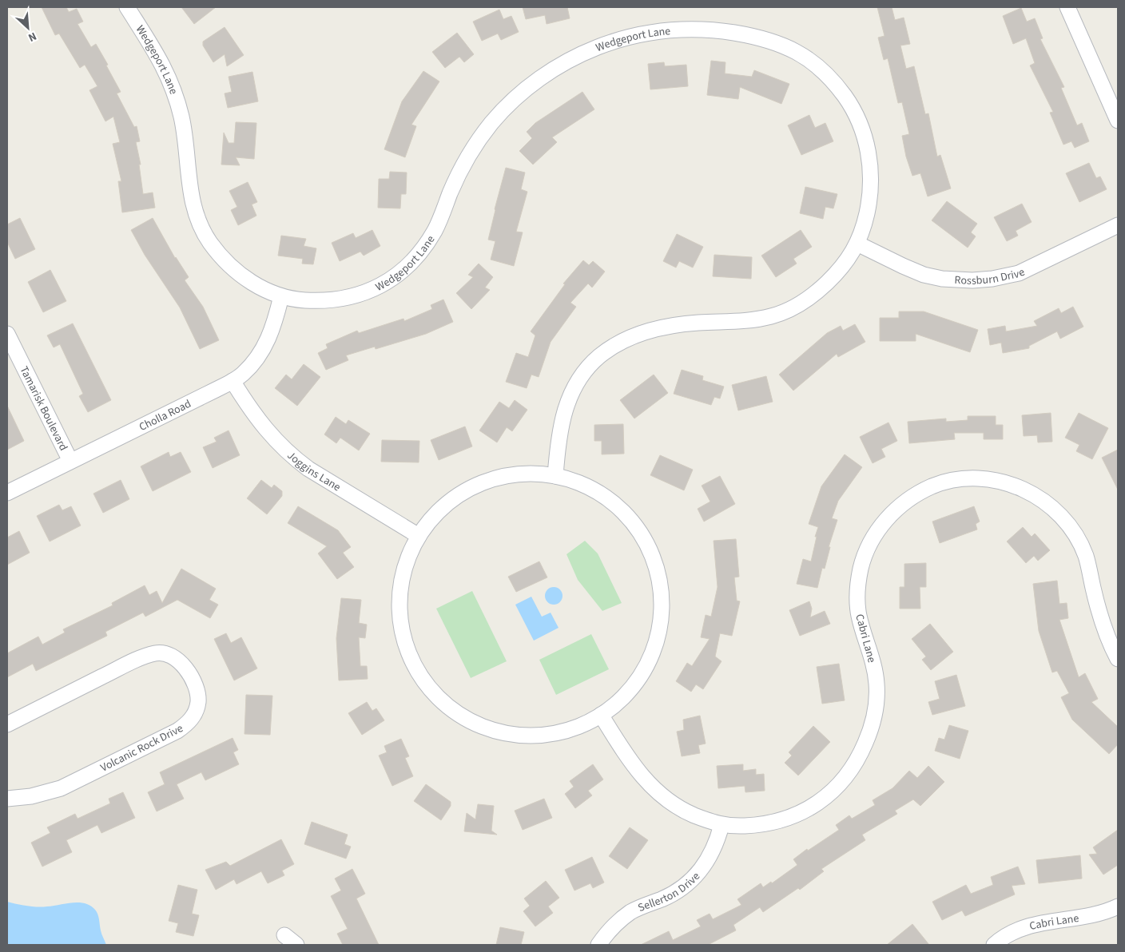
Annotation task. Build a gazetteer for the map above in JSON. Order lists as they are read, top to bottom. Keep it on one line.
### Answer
{"streets":{"street":["Wedgeport Lane","Rossburn Drive","Tamarisk Boulevard","Cholla Road","Joggins Lane","Cabri Lane","Volcanic Rock Drive","Sellerton Drive"]},"crossings":[["Wedgeport Lane","Rossburn Drive"],["Wedgeport Lane","Cholla Road"],["Tamarisk Boulevard","Cholla Road"],["Cholla Road","Joggins Lane"],["Cabri Lane","Sellerton Drive"]],"north":"bottom right"}
